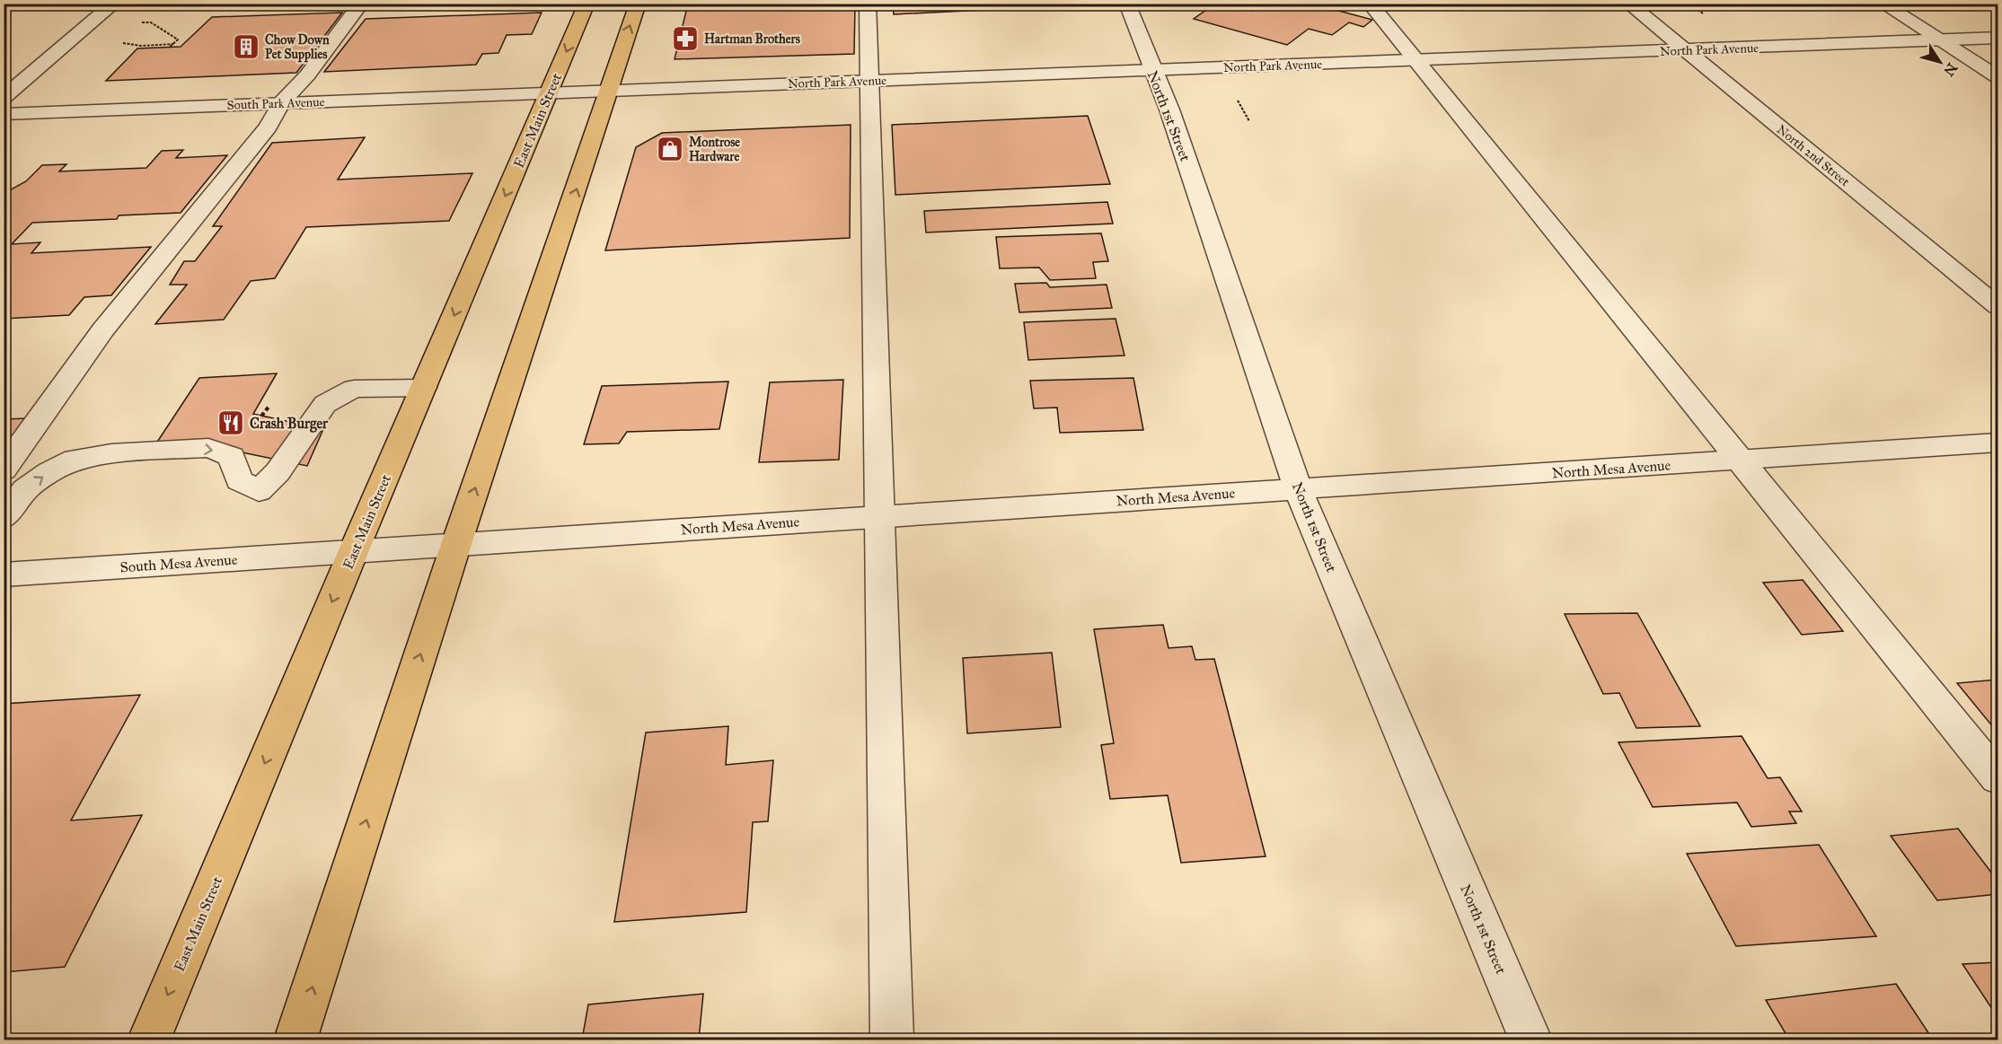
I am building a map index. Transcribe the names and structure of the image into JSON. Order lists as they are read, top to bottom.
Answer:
{
  "streets": {
    "main road": ["East Main Street"],
    "street": [
      "North Park Avenue",
      "South Park Avenue",
      "North 1st Street",
      "North 2nd Street",
      "North Mesa Avenue",
      "South Mesa Avenue"
    ]
  },
  "crossings": [
    ["North Park Avenue", "South Park Avenue"],
    ["North Park Avenue", "North 1st Street"],
    ["North Park Avenue", "East Main Street"],
    ["North Park Avenue", "North 2nd Street"],
    ["South Park Avenue", "East Main Street"],
    ["North 1st Street", "North Mesa Avenue"],
    ["East Main Street", "North Mesa Avenue"],
    ["East Main Street", "South Mesa Avenue"],
    ["North Mesa Avenue", "South Mesa Avenue"]
  ],
  "places": {
    "pharmacy": ["Hartman Brothers"],
    "building": ["Chow Down Pet Supplies"],
    "shop": ["Montrose Hardware"],
    "restaurant": ["Crash Burger"]
  },
  "north": "bottom right"
}
